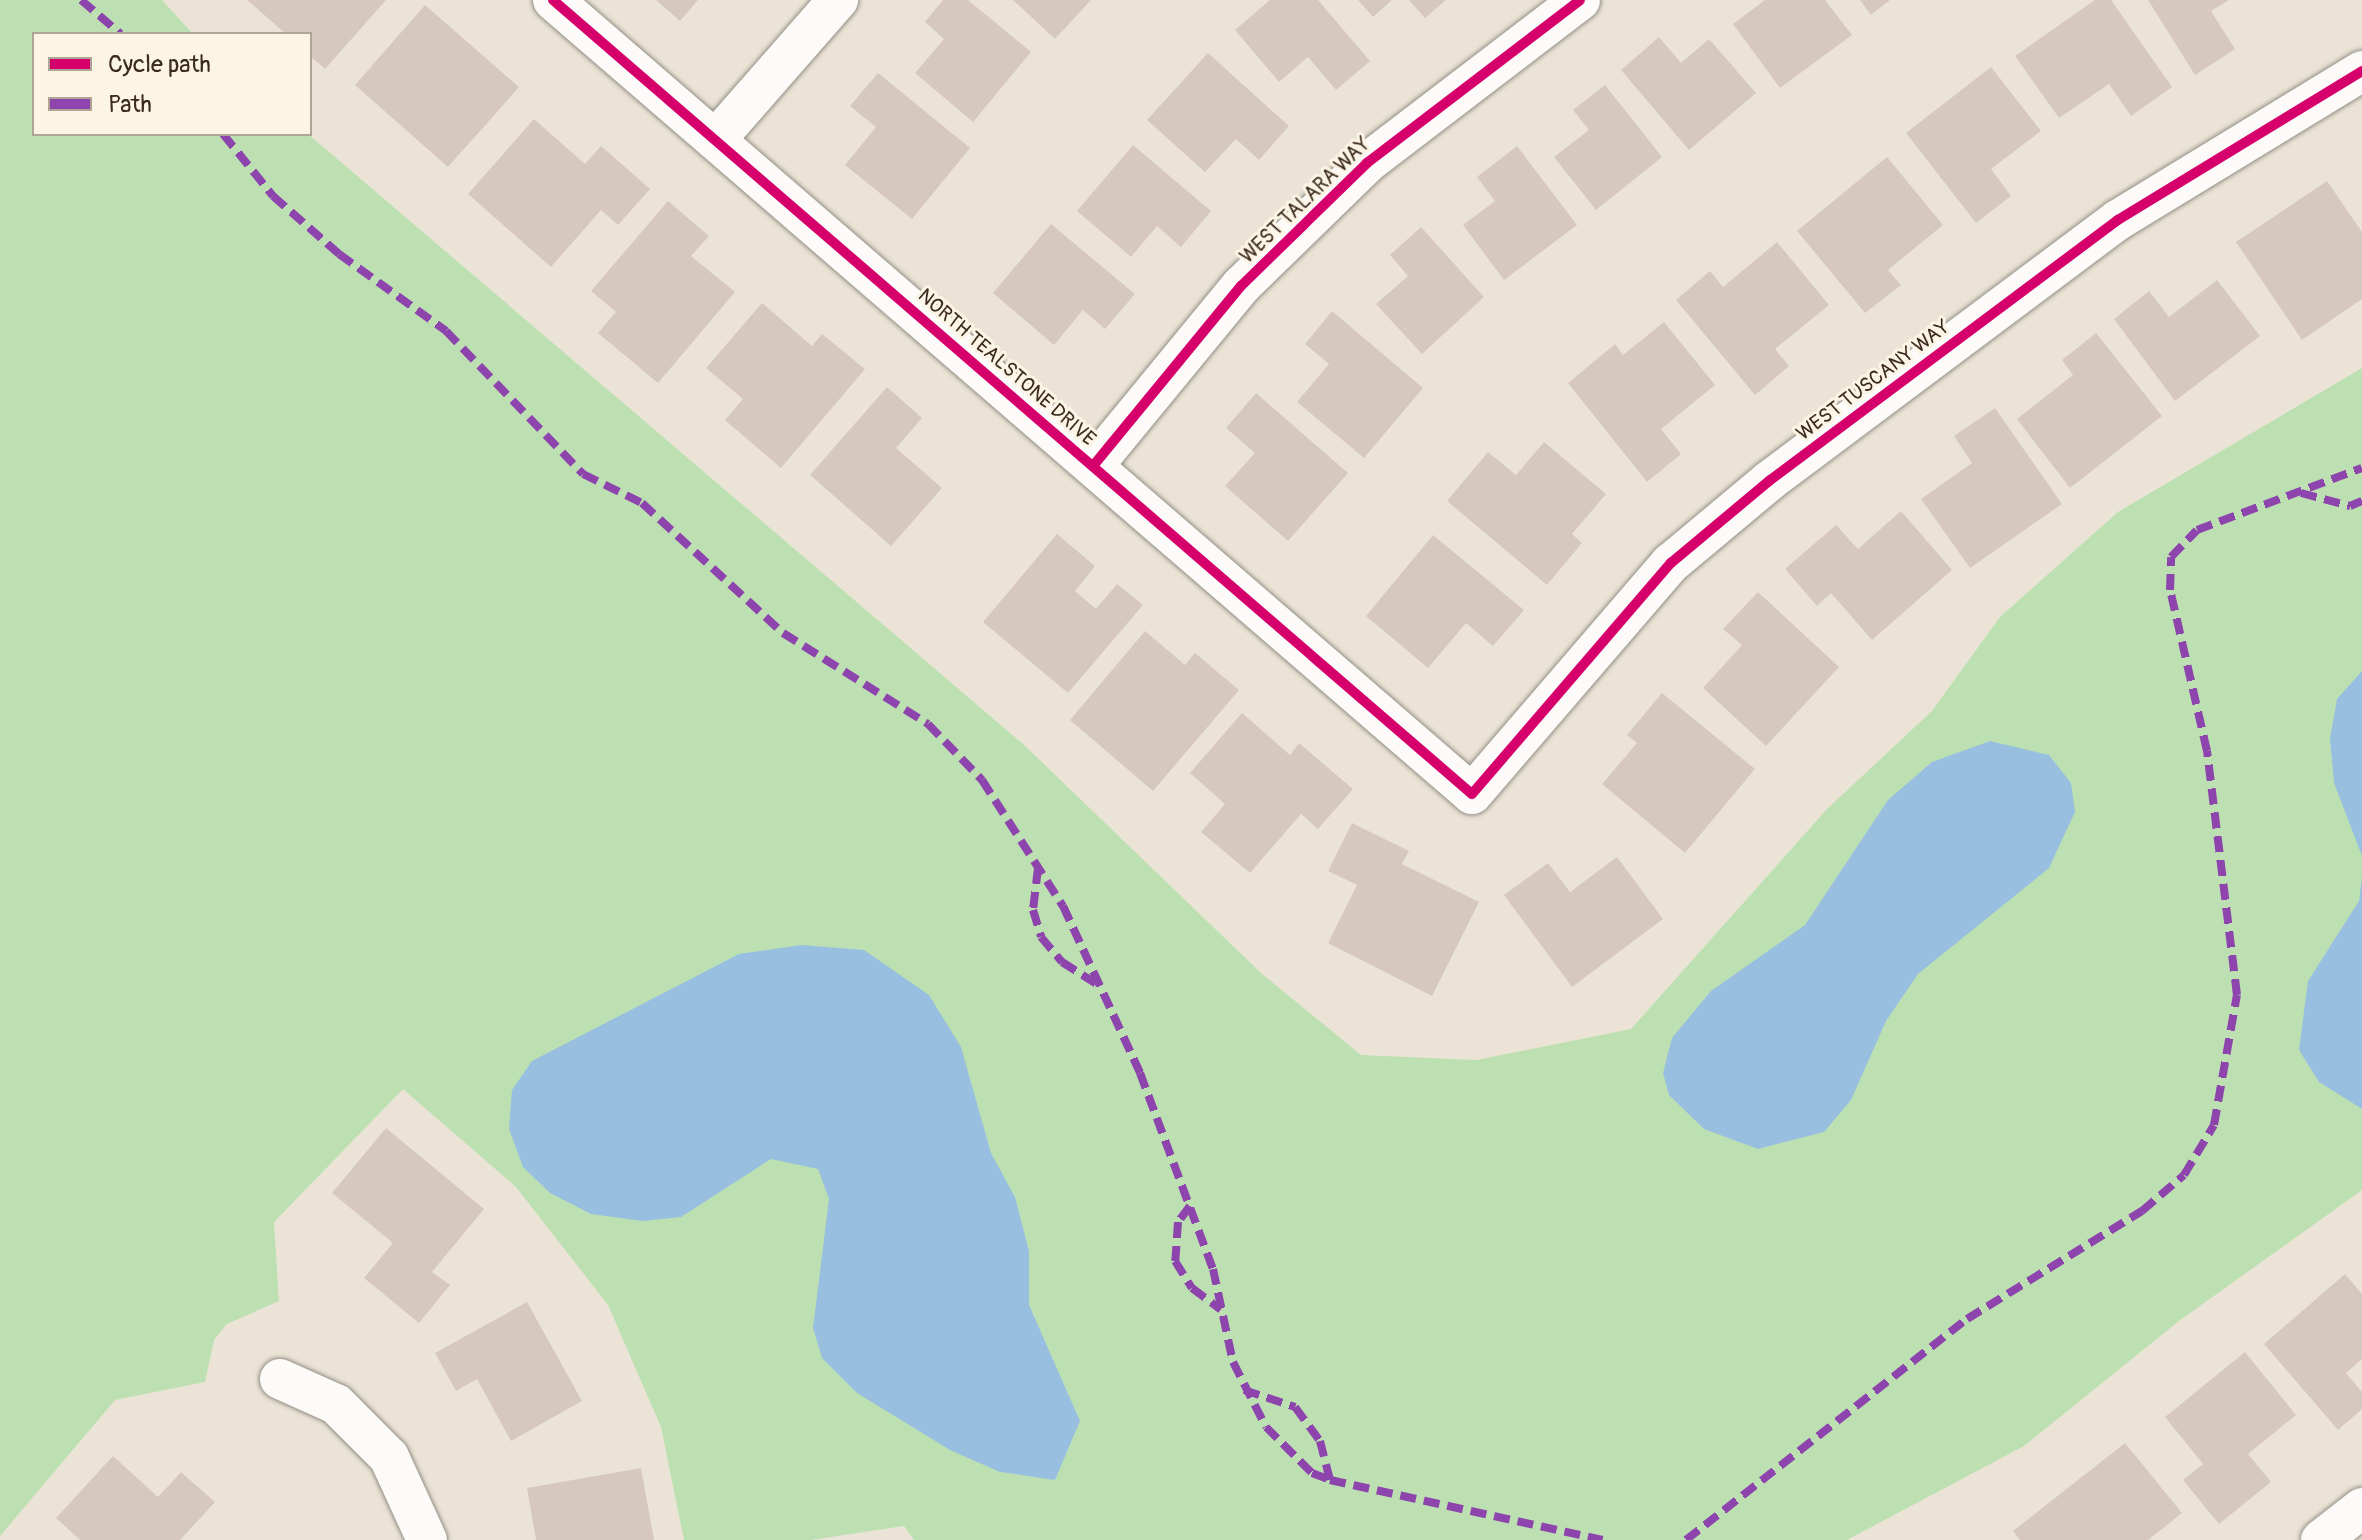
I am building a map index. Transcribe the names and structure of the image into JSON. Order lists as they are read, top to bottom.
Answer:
{
  "streets": {
    "street": ["WEST TALARA WAY", "NORTH TEALSTONE DRIVE", "WEST TUSCANY WAY"]
  },
  "crossings": [
    ["WEST TALARA WAY", "NORTH TEALSTONE DRIVE"],
    ["NORTH TEALSTONE DRIVE", "WEST TUSCANY WAY"]
  ],
  "legend": ["Cycle path", "Path"]
}
